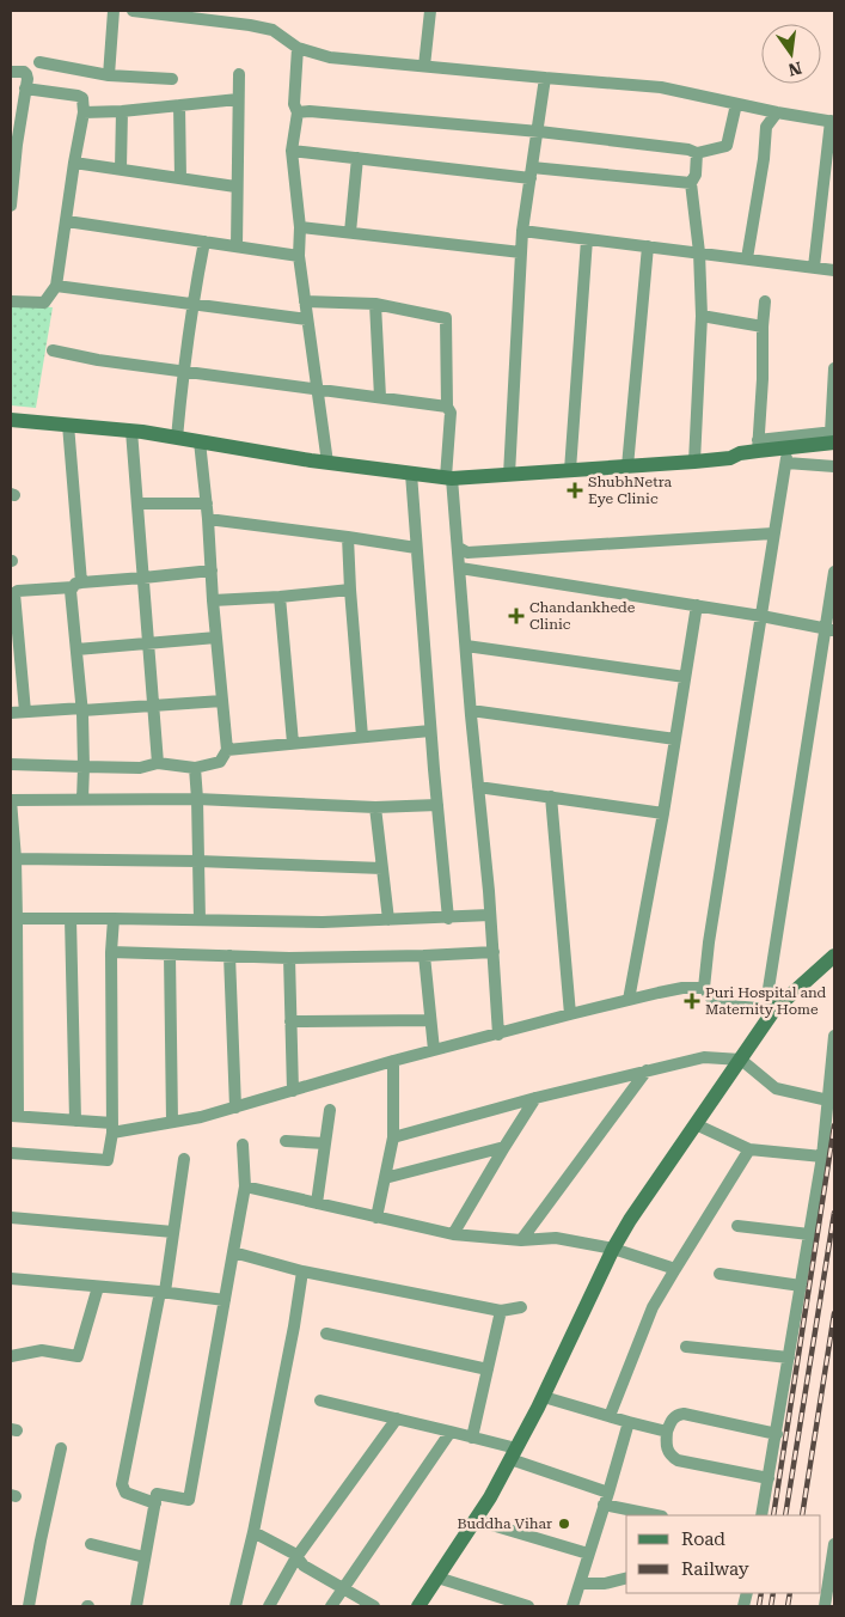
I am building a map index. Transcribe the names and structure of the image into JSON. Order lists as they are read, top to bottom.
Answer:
{
  "places": {
    "health": ["ShubhNetra Eye Clinic", "Chandankhede Clinic", "Puri Hospital and Maternity Home"],
    "other": ["Buddha Vihar"]
  },
  "legend": ["Road", "Railway"],
  "north": "bottom"
}
